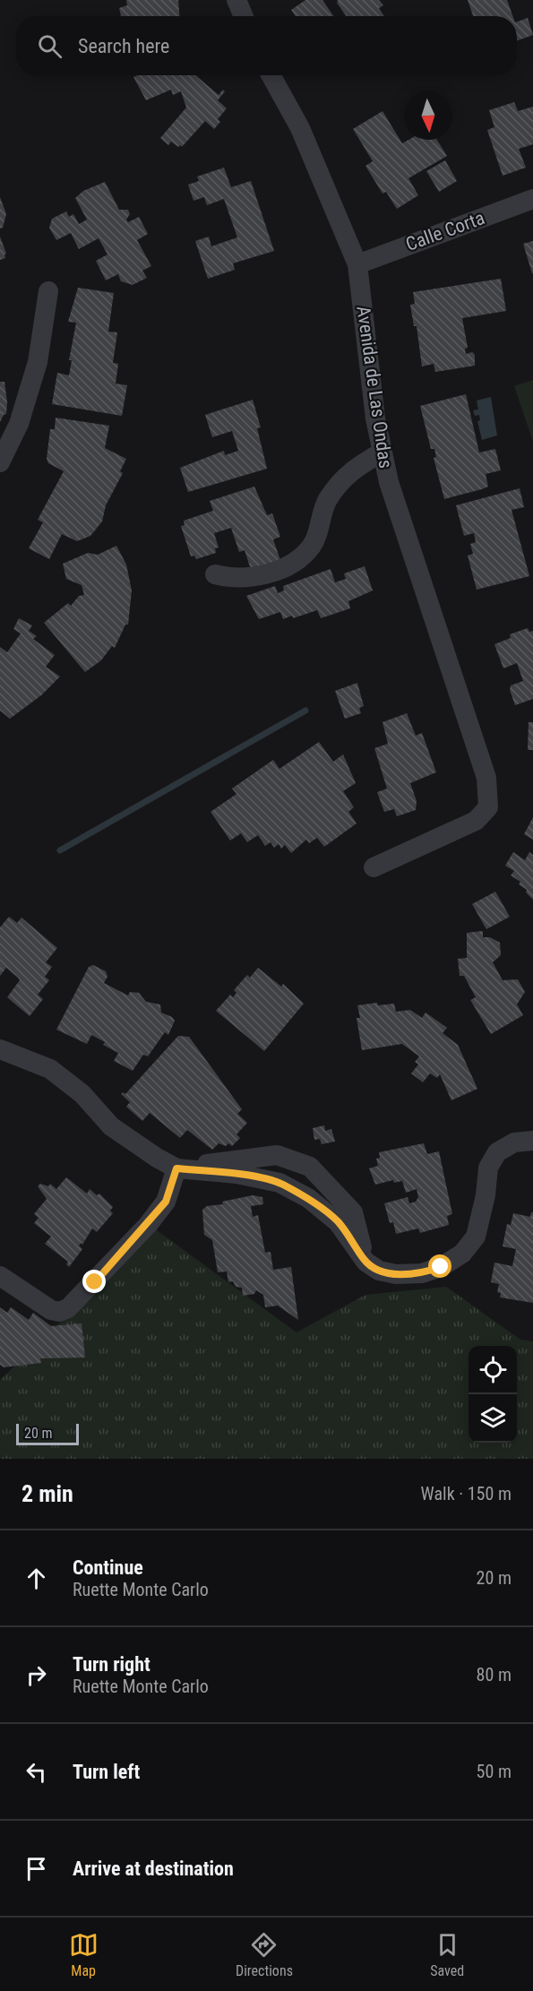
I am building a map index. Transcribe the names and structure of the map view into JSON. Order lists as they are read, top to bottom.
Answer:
{
  "streets": {
    "street": ["Calle Corta", "Avenida de Las Ondas"]
  },
  "crossings": [
    ["Calle Corta", "Avenida de Las Ondas"]
  ],
  "scale_bar": "20 m",
  "north": "bottom",
  "page": {
    "search": "Search here",
    "scale": "20 m",
    "heading": ["2 min", "Walk · 150 m"],
    "list": [
      ["Continue", "Ruette Monte Carlo", "20 m"],
      ["Turn right", "Ruette Monte Carlo", "80 m"],
      ["Turn left", "50 m"],
      "Arrive at destination"
    ],
    "nav": ["Map", "Directions", "Saved"]
  }
}
